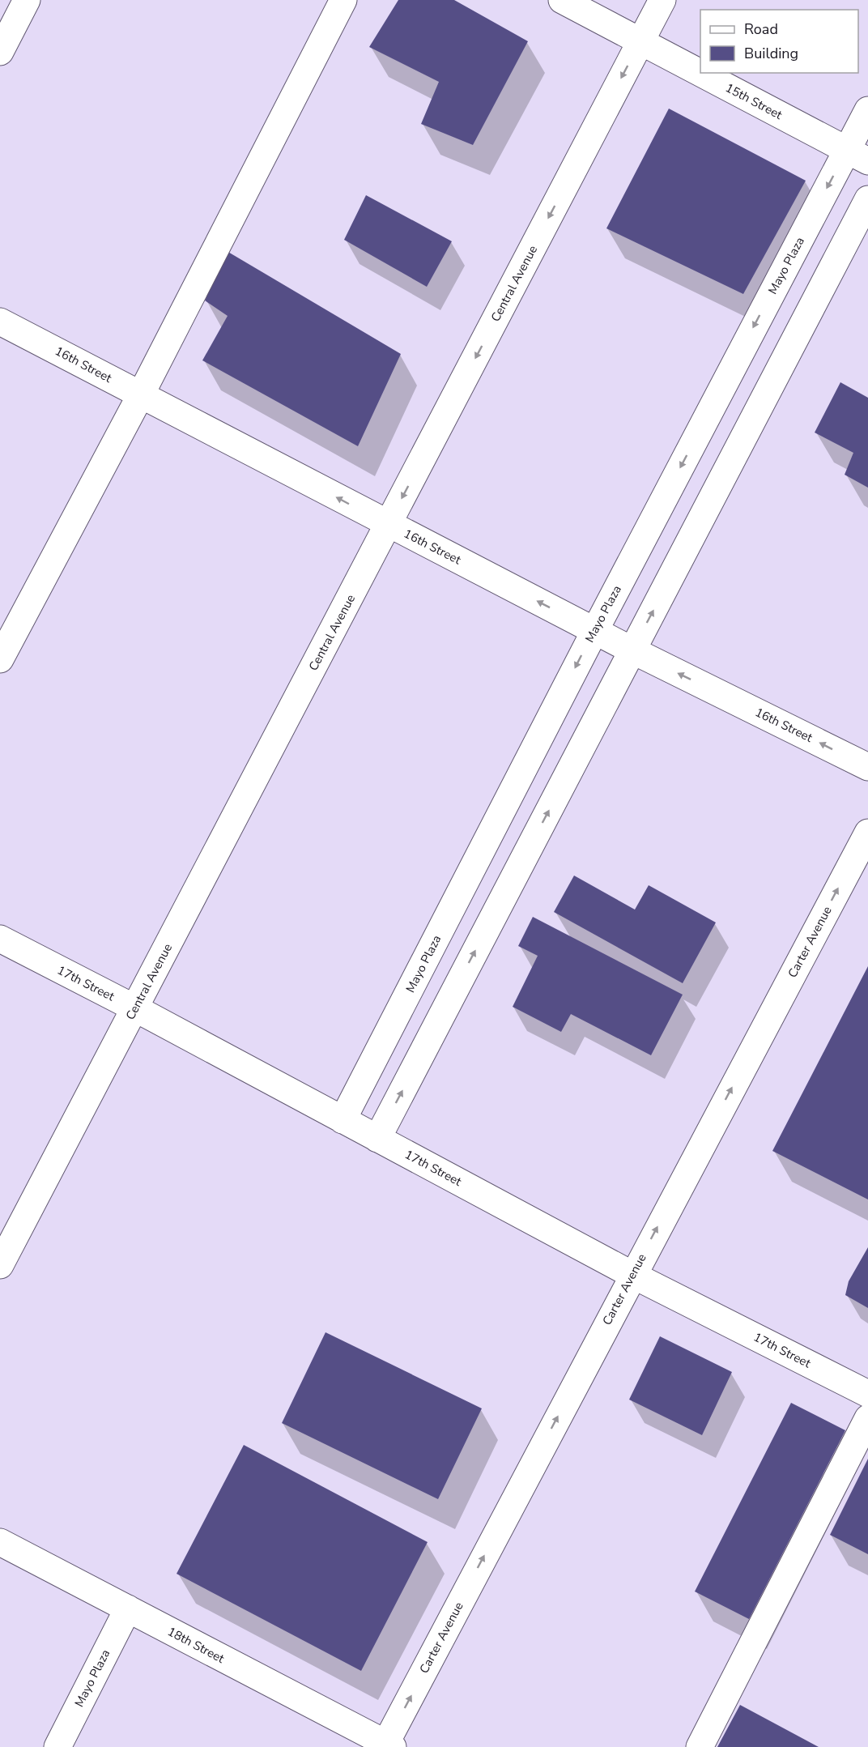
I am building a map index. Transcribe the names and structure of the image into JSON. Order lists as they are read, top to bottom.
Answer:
{
  "streets": {
    "street": [
      "15th Street",
      "Mayo Plaza",
      "Central Avenue",
      "16th Street",
      "Carter Avenue",
      "17th Street",
      "18th Street"
    ]
  },
  "crossings": [
    ["15th Street", "Mayo Plaza"],
    ["15th Street", "Central Avenue"],
    ["Mayo Plaza", "16th Street"],
    ["Mayo Plaza", "17th Street"],
    ["Mayo Plaza", "18th Street"],
    ["Central Avenue", "16th Street"],
    ["Central Avenue", "17th Street"],
    ["Carter Avenue", "17th Street"],
    ["Carter Avenue", "18th Street"]
  ],
  "one_way": ["Central Avenue", "16th Street", "Carter Avenue"],
  "legend": ["Road", "Building"]
}
